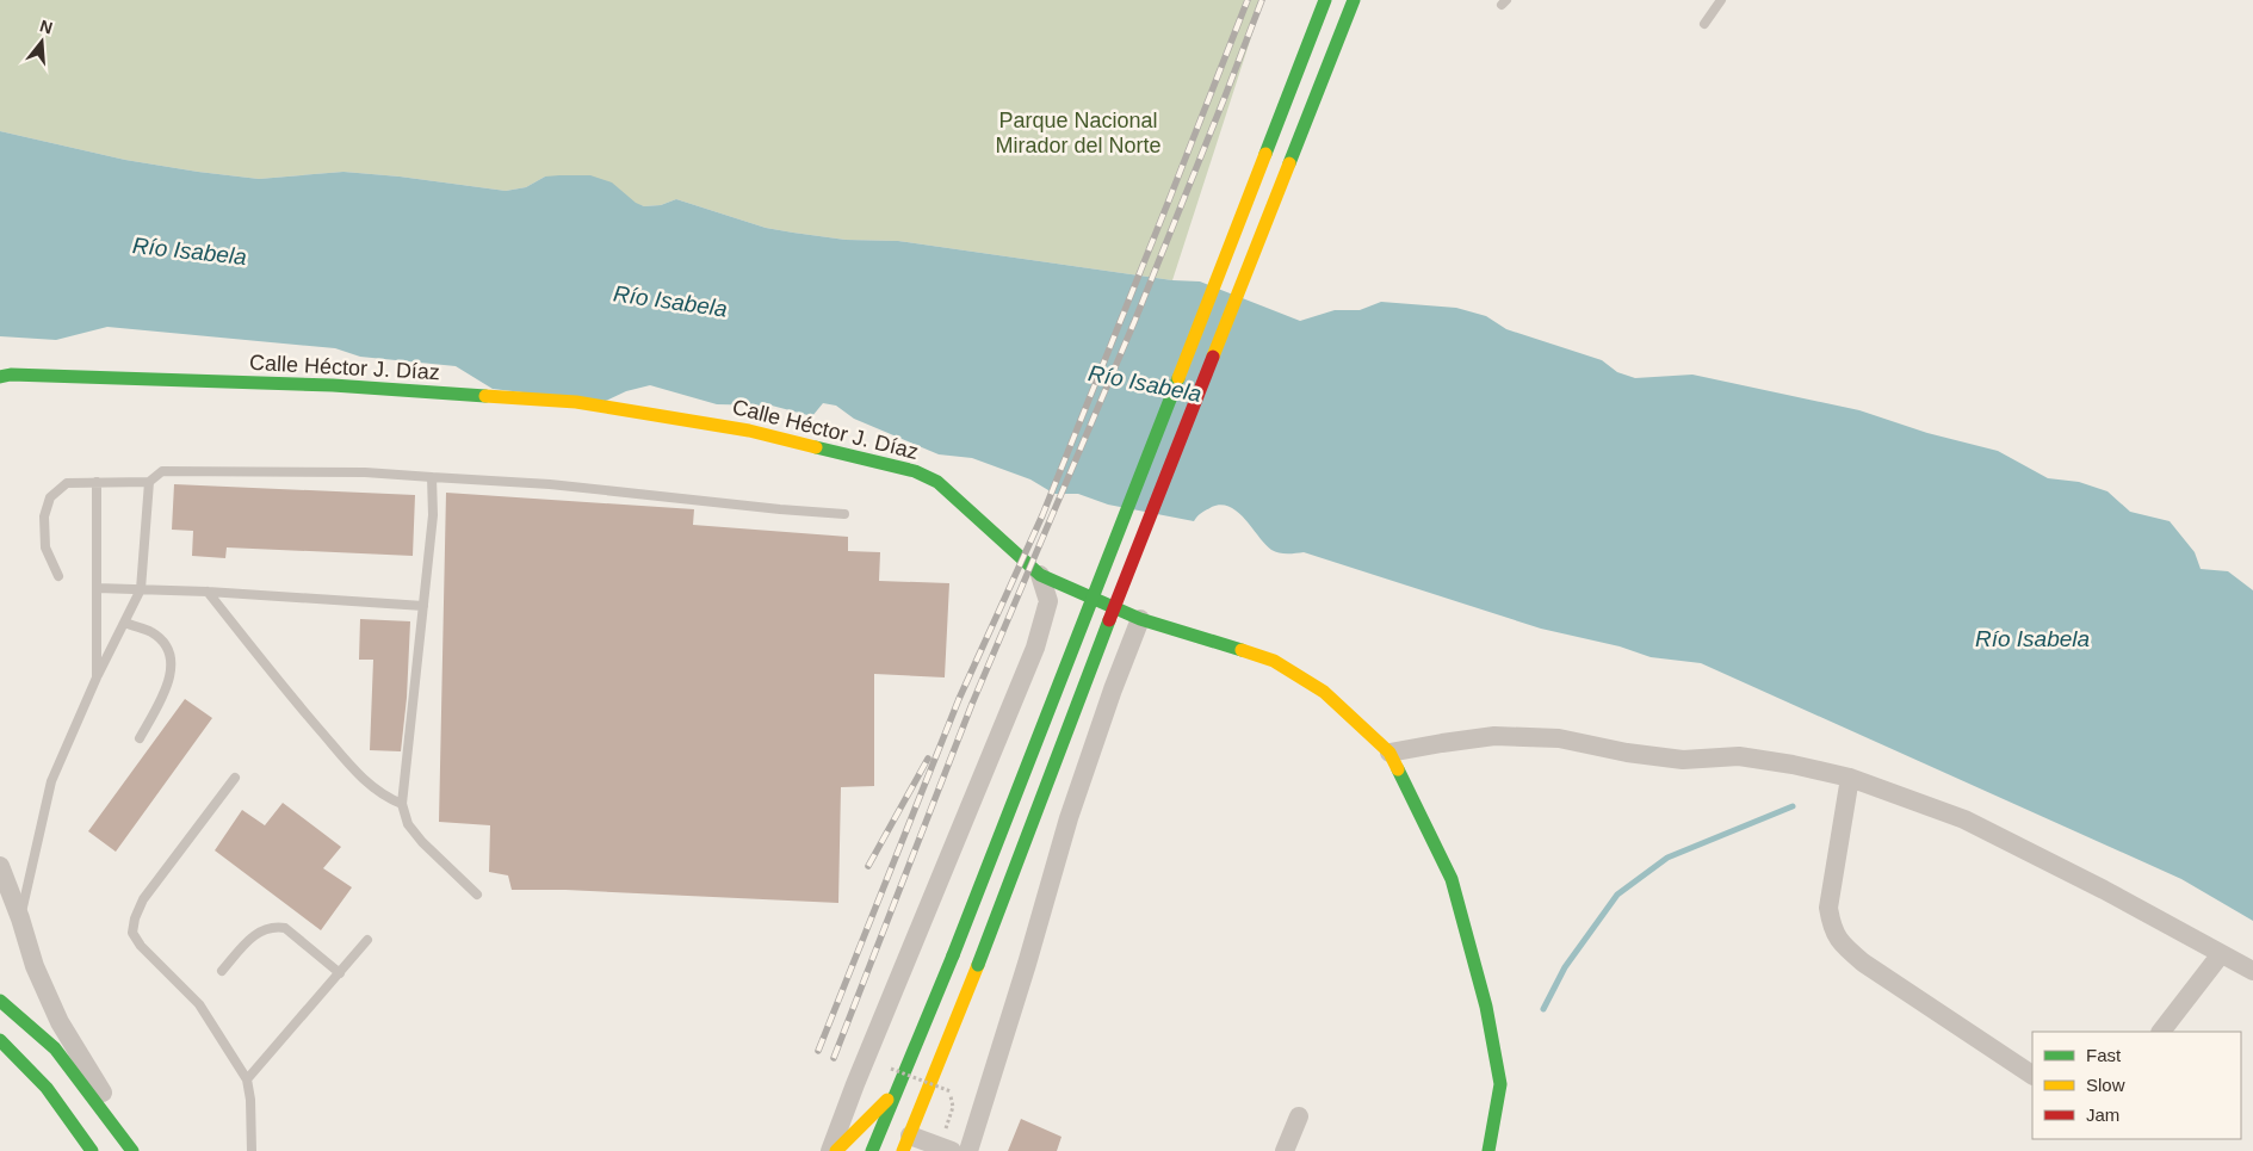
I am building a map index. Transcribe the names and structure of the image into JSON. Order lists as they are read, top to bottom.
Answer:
{
  "streets": {
    "main road": ["Calle Héctor J. Díaz"]
  },
  "water": ["Río Isabela"],
  "parks": ["Parque Nacional Mirador del Norte"],
  "legend": ["Fast", "Slow", "Jam"],
  "north": "top"
}
